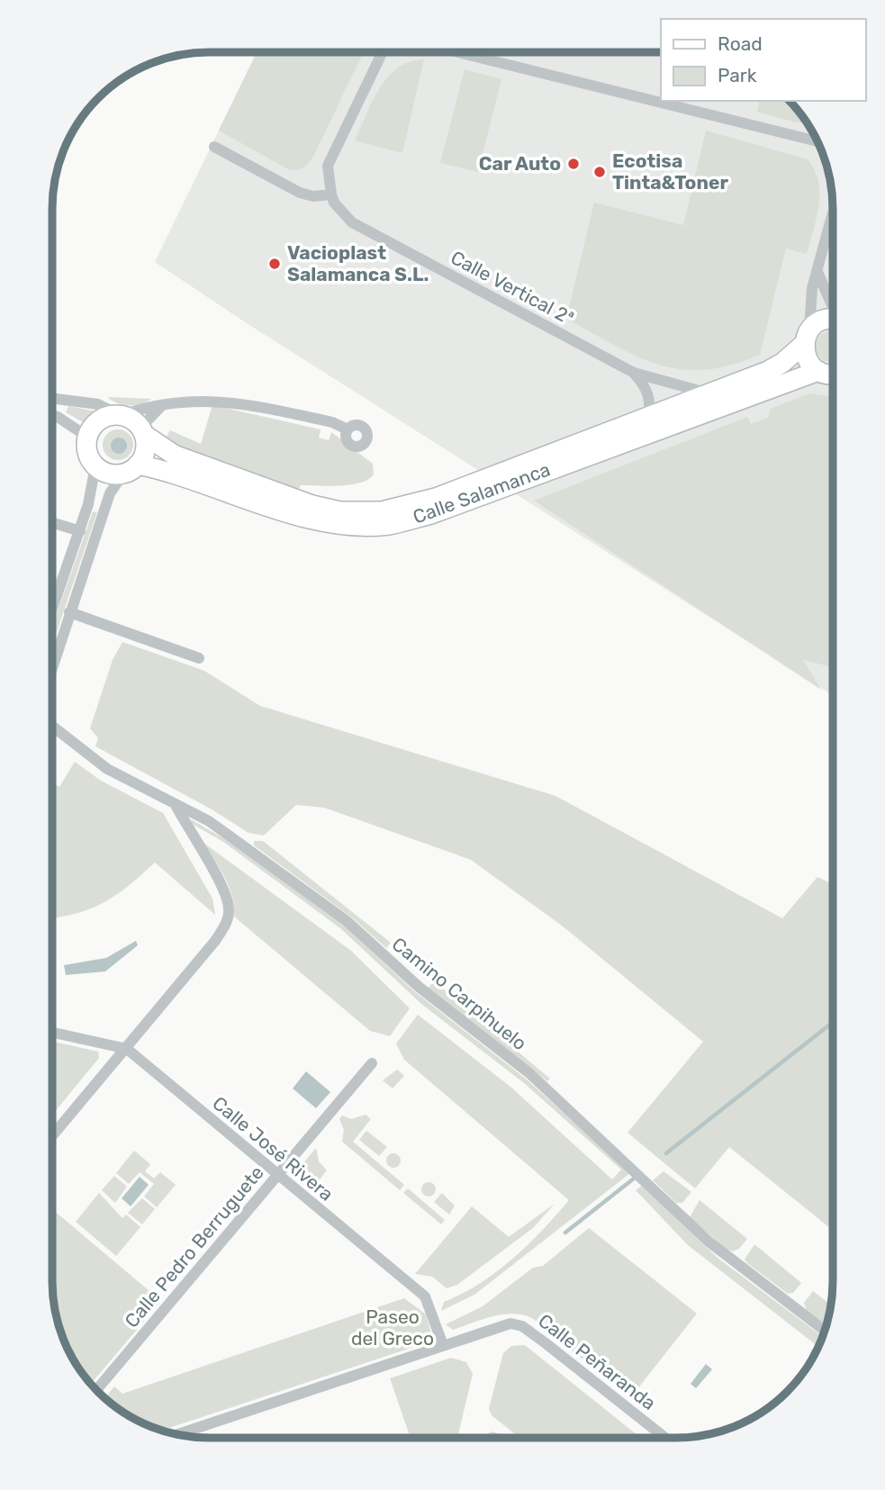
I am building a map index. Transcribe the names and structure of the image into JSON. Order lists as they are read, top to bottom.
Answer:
{
  "streets": {
    "main road": ["Calle Salamanca"],
    "street": [
      "Calle Vertical 2ª",
      "Camino Carpihuelo",
      "Calle José Rivera",
      "Calle Pedro Berruguete",
      "Calle Peñaranda"
    ]
  },
  "crossings": [
    ["Calle Vertical 2ª", "Calle Salamanca"],
    ["Calle José Rivera", "Calle Pedro Berruguete"],
    ["Calle José Rivera", "Calle Peñaranda"]
  ],
  "parks": ["Paseo del Greco"],
  "places": ["Car Auto", "Ecotisa Tinta&Toner", "Vacioplast Salamanca S.L."],
  "legend": ["Road", "Park"]
}
